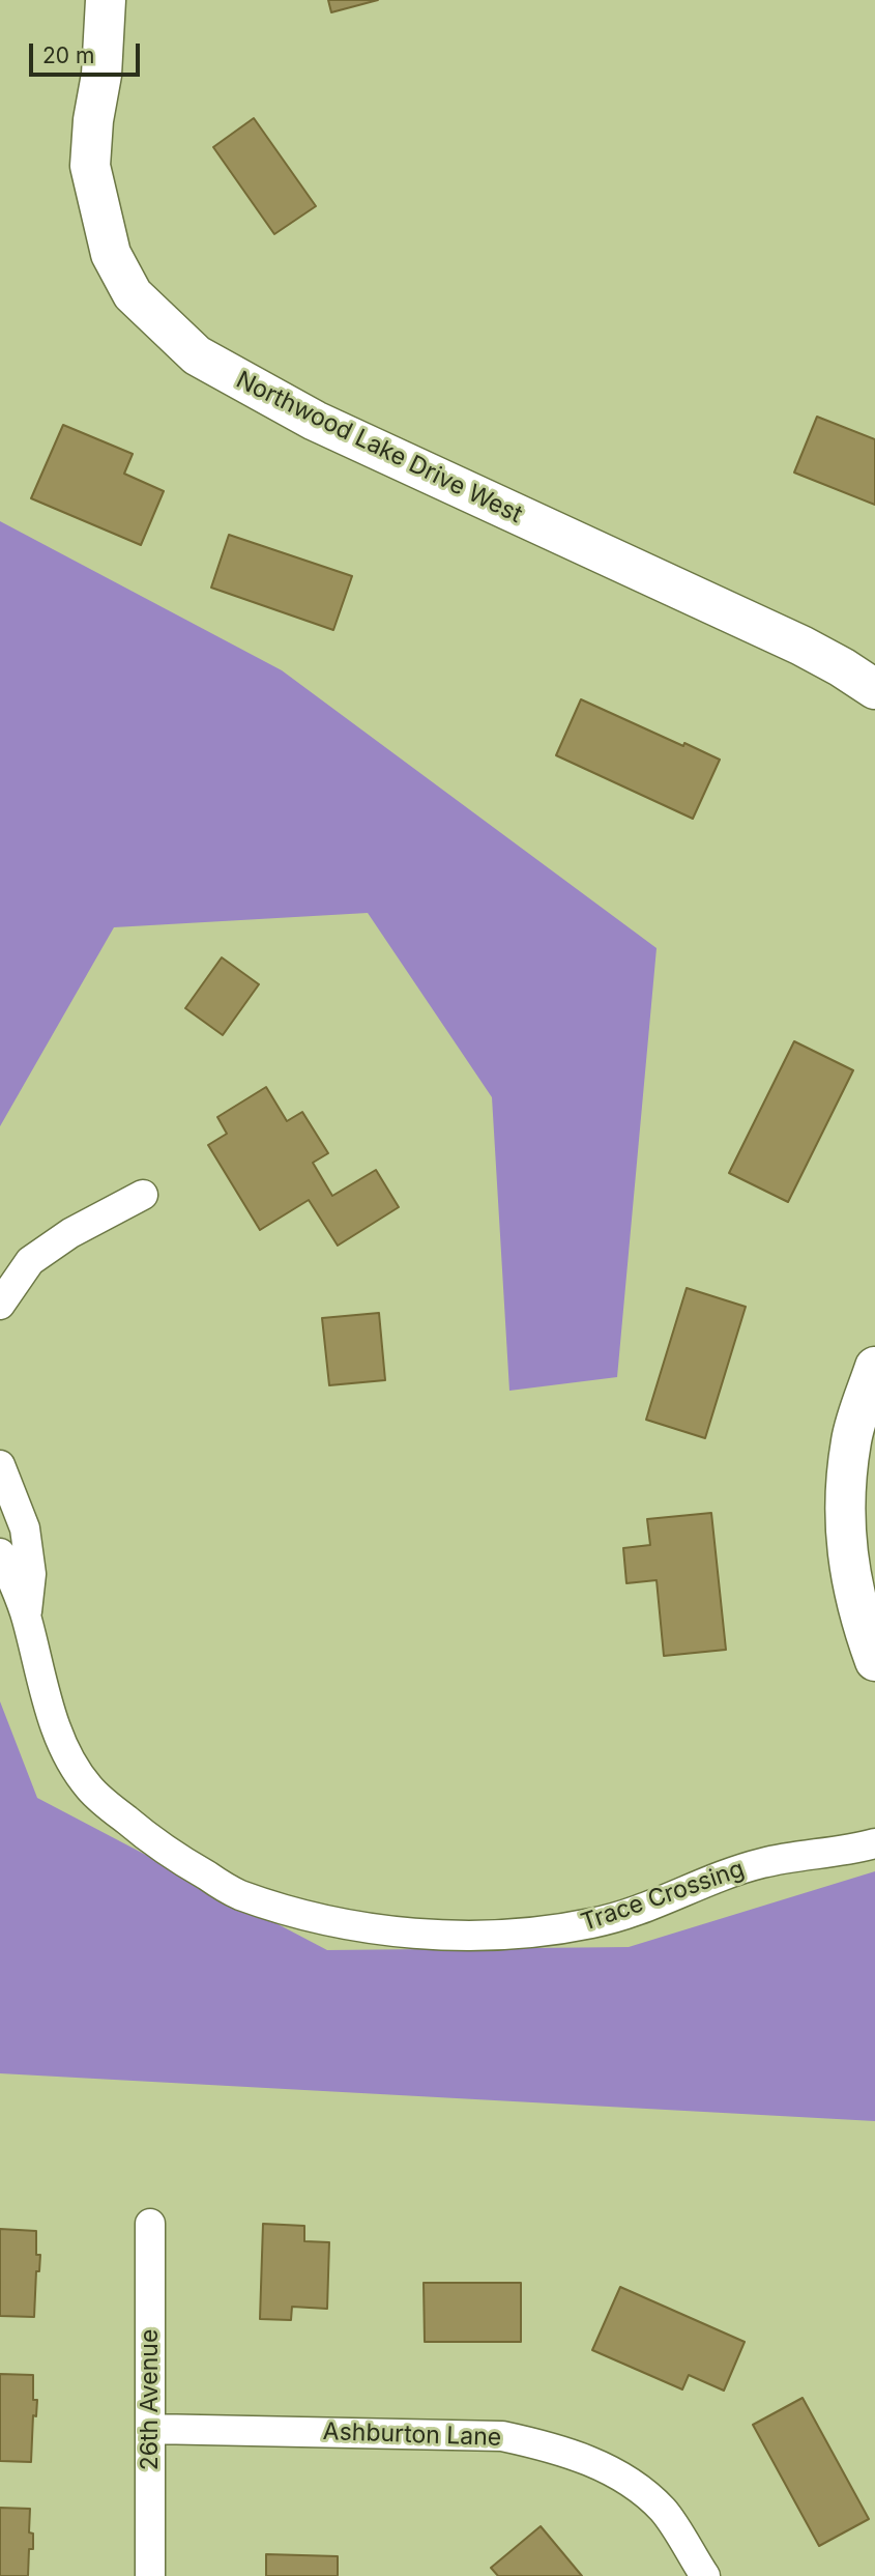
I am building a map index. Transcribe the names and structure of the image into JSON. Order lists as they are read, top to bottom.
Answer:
{
  "streets": {
    "street": [
      "Northwood Lake Drive West",
      "Trace Crossing",
      "26th Avenue",
      "Ashburton Lane"
    ]
  },
  "crossings": [
    ["26th Avenue", "Ashburton Lane"]
  ],
  "scale_bar": "20 m"
}
